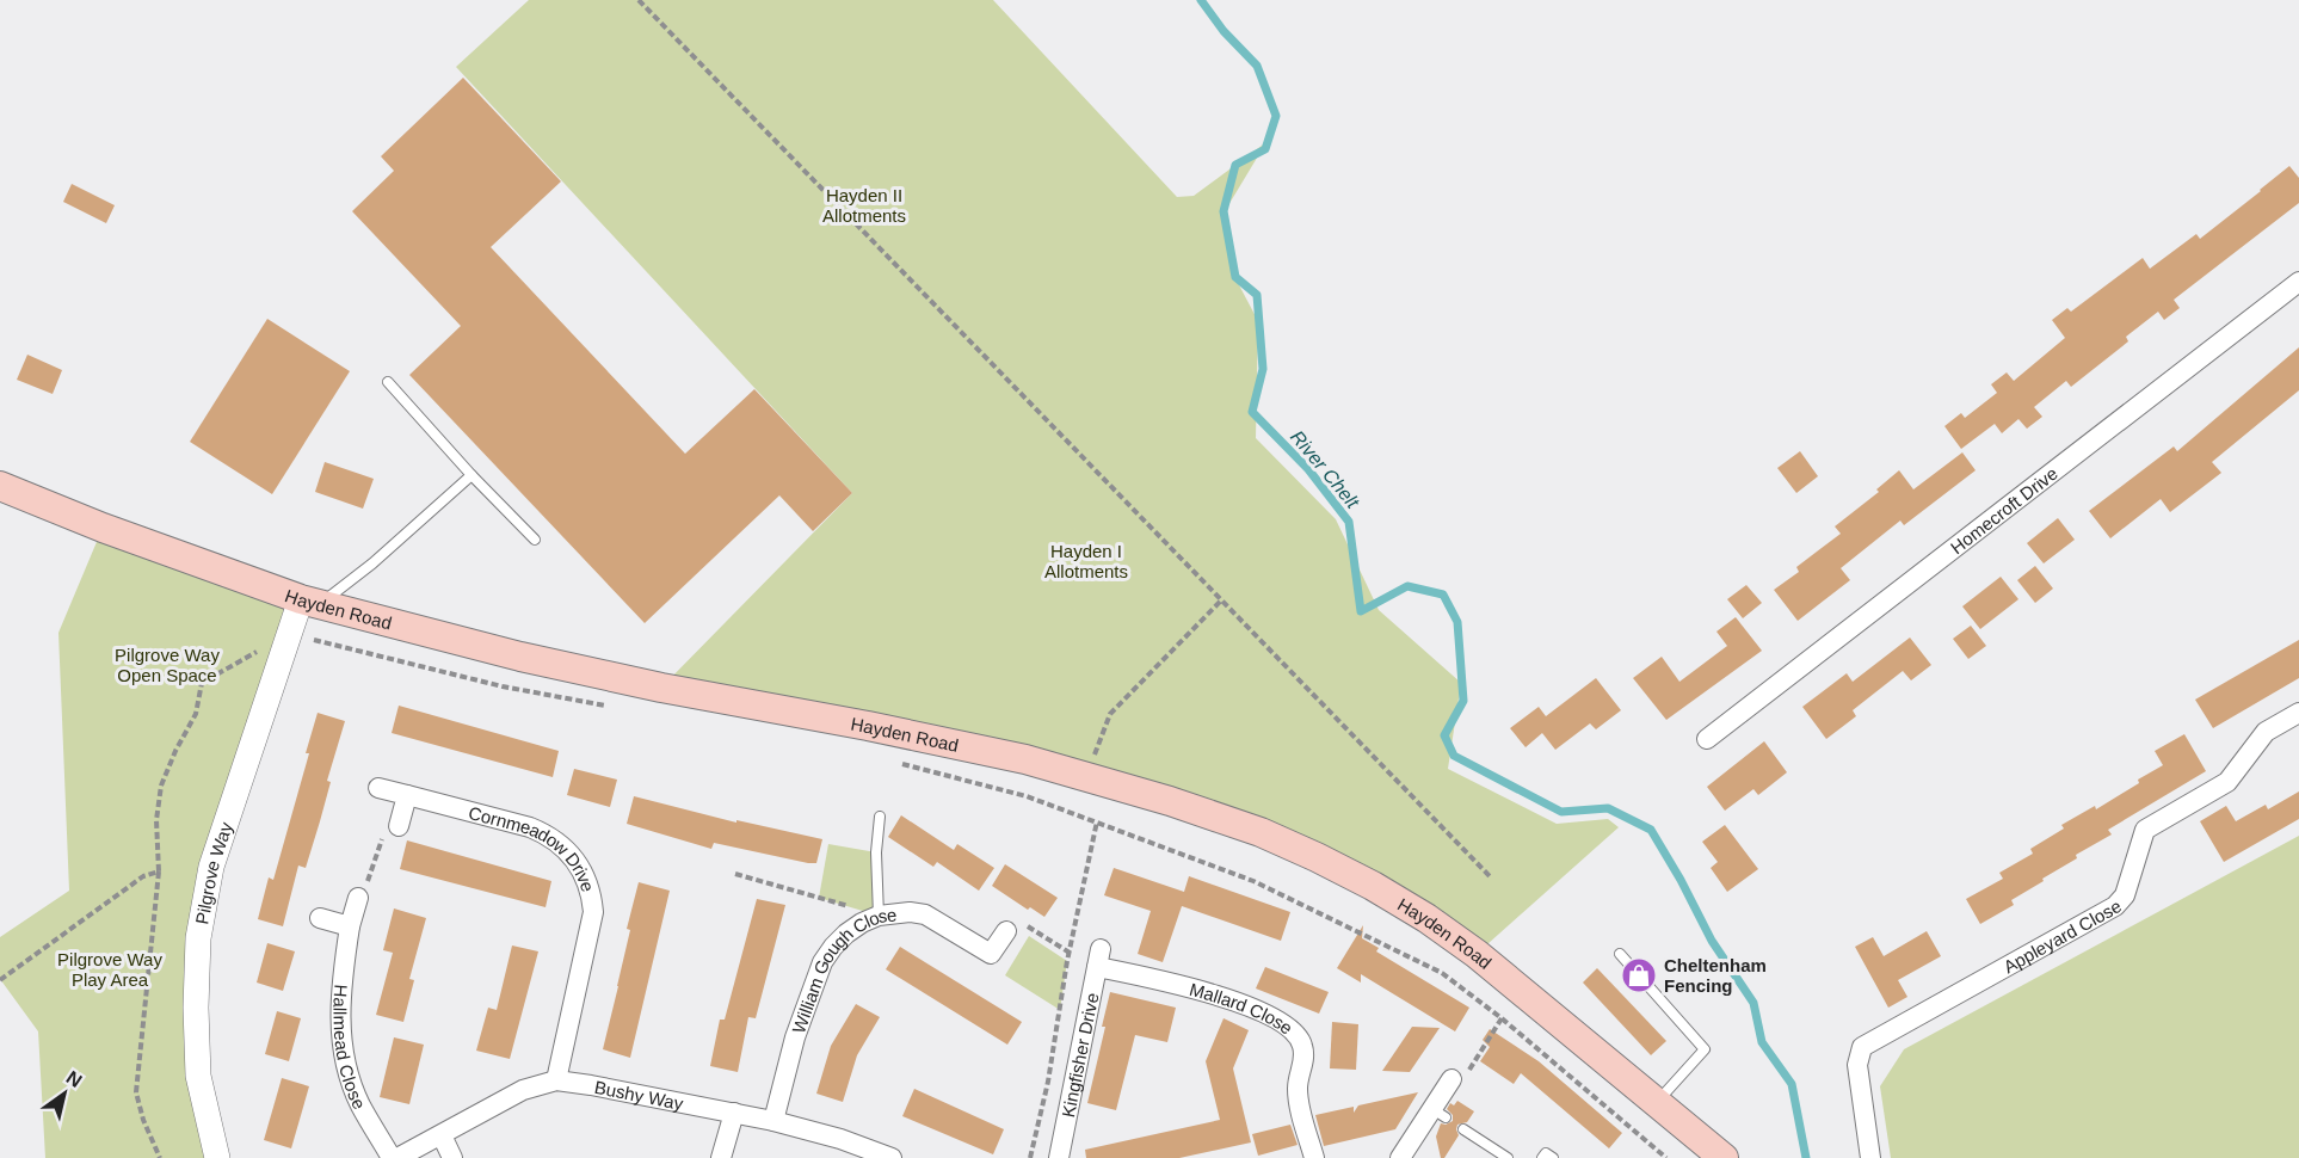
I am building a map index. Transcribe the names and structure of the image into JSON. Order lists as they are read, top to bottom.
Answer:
{
  "streets": {
    "main road": ["Hayden Road"],
    "street": [
      "Homecroft Drive",
      "Cornmeadow Drive",
      "Pilgrove Way",
      "Appleyard Close",
      "William Gough Close",
      "Mallard Close",
      "Hallmead Close",
      "Kingfisher Drive",
      "Bushy Way"
    ]
  },
  "crossings": [
    ["Hayden Road", "Pilgrove Way"],
    ["Cornmeadow Drive", "Bushy Way"],
    ["William Gough Close", "Bushy Way"],
    ["Mallard Close", "Kingfisher Drive"]
  ],
  "water": ["River Chelt"],
  "parks": [
    "Hayden II Allotments",
    "Hayden I Allotments",
    "Pilgrove Way Open Space",
    "Pilgrove Way Play Area"
  ],
  "places": {
    "shop": ["Cheltenham Fencing"]
  },
  "north": "top right"
}
